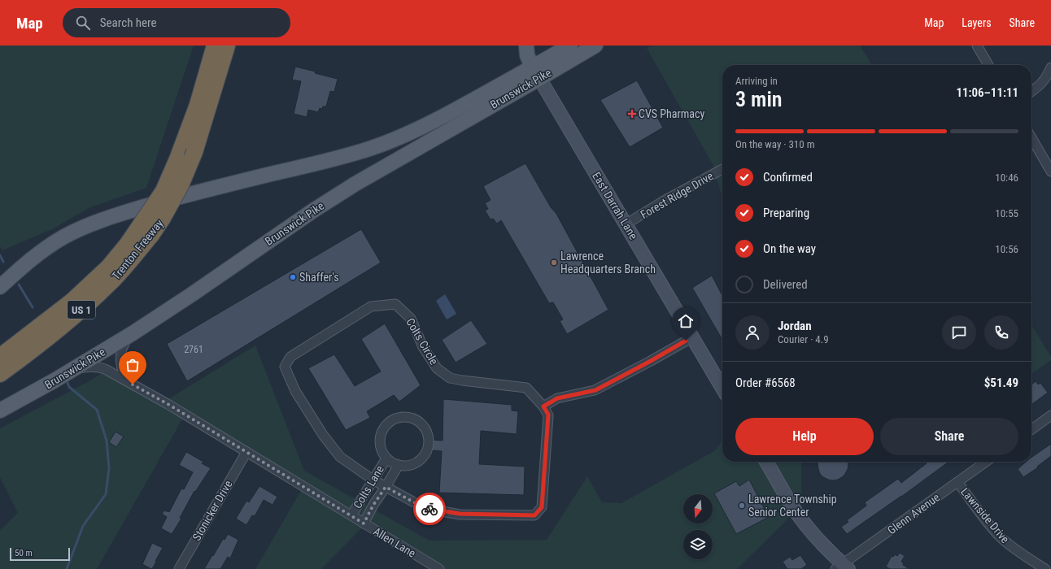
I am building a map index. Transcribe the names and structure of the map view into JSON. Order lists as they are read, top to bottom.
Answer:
{
  "streets": {
    "highway": ["Trenton Freeway", "US 1"],
    "main road": ["Brunswick Pike"],
    "street": [
      "Forest Ridge Drive",
      "East Darrah Lane",
      "Colts Circle",
      "Colts Lane",
      "Stonicker Drive",
      "Glenn Avenue",
      "Lawnside Drive",
      "Allen Lane"
    ]
  },
  "crossings": [
    ["Brunswick Pike", "East Darrah Lane"],
    ["Brunswick Pike", "Allen Lane"],
    ["Forest Ridge Drive", "East Darrah Lane"],
    ["Colts Circle", "Colts Lane"],
    ["Colts Lane", "Allen Lane"],
    ["Stonicker Drive", "Allen Lane"],
    ["Glenn Avenue", "Lawnside Drive"]
  ],
  "places": {
    "health": ["CVS Pharmacy"],
    "other": ["Lawrence Headquarters Branch", "Shaffer's", "Lawrence Township Senior Center"]
  },
  "house_numbers": ["2761"],
  "scale_bar": "50 m",
  "north": "bottom",
  "page": {
    "header": "Map",
    "search": "Search here",
    "nav": ["Map", "Layers", "Share"],
    "heading": ["3 min", "Arriving in", "11:06–11:11"],
    "panel": [
      "Jordan",
      "Courier · 4.9",
      "Order #6568",
      "$51.49"
    ],
    "bar": "On the way · 310 m",
    "list": [
      ["Confirmed", "10:46"],
      ["Preparing", "10:55"],
      ["On the way", "10:56"],
      "Delivered"
    ],
    "buttons": ["Help", "Share"],
    "scale": "50 m"
  }
}
